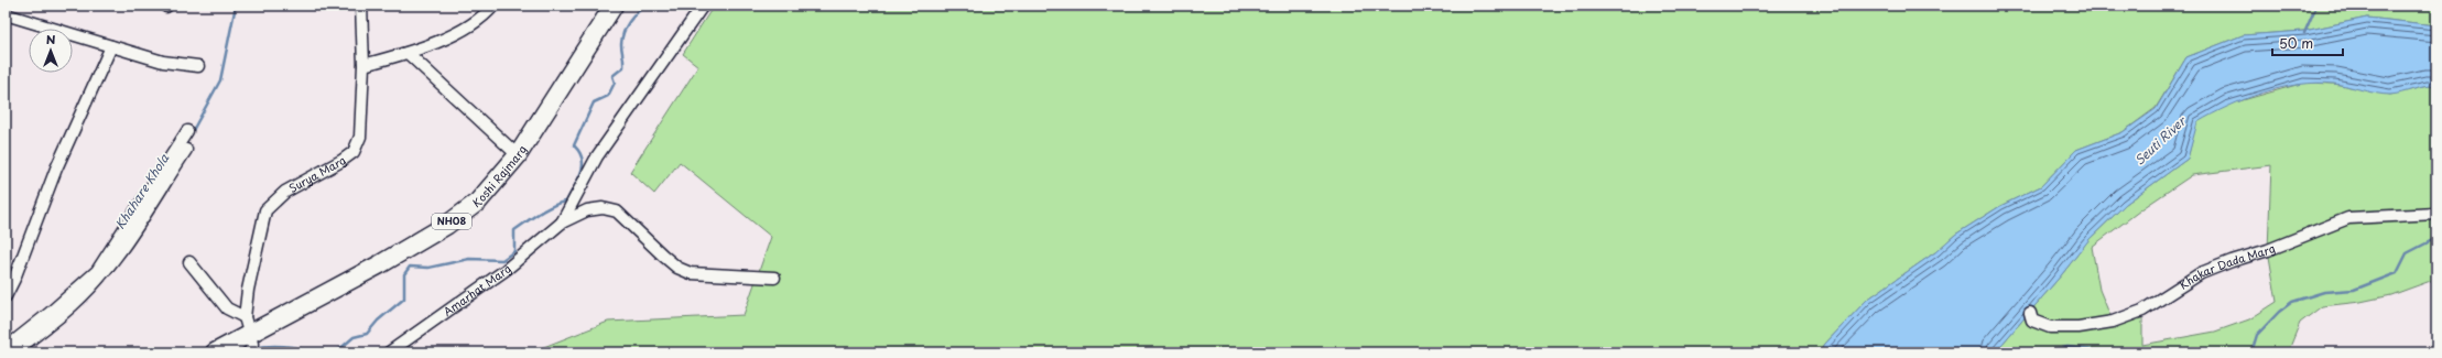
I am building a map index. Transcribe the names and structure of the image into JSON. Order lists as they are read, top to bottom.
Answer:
{
  "streets": {
    "main road": ["Koshi Rajmarg", "NH08"],
    "street": ["Surya Marg", "Khakar Dada Marg", "Amarhat Marg"]
  },
  "crossings": [
    ["Surya Marg", "Koshi Rajmarg"]
  ],
  "water": ["Seuti River", "Khahare Khola"],
  "scale_bar": "50 m",
  "north": "top"
}
